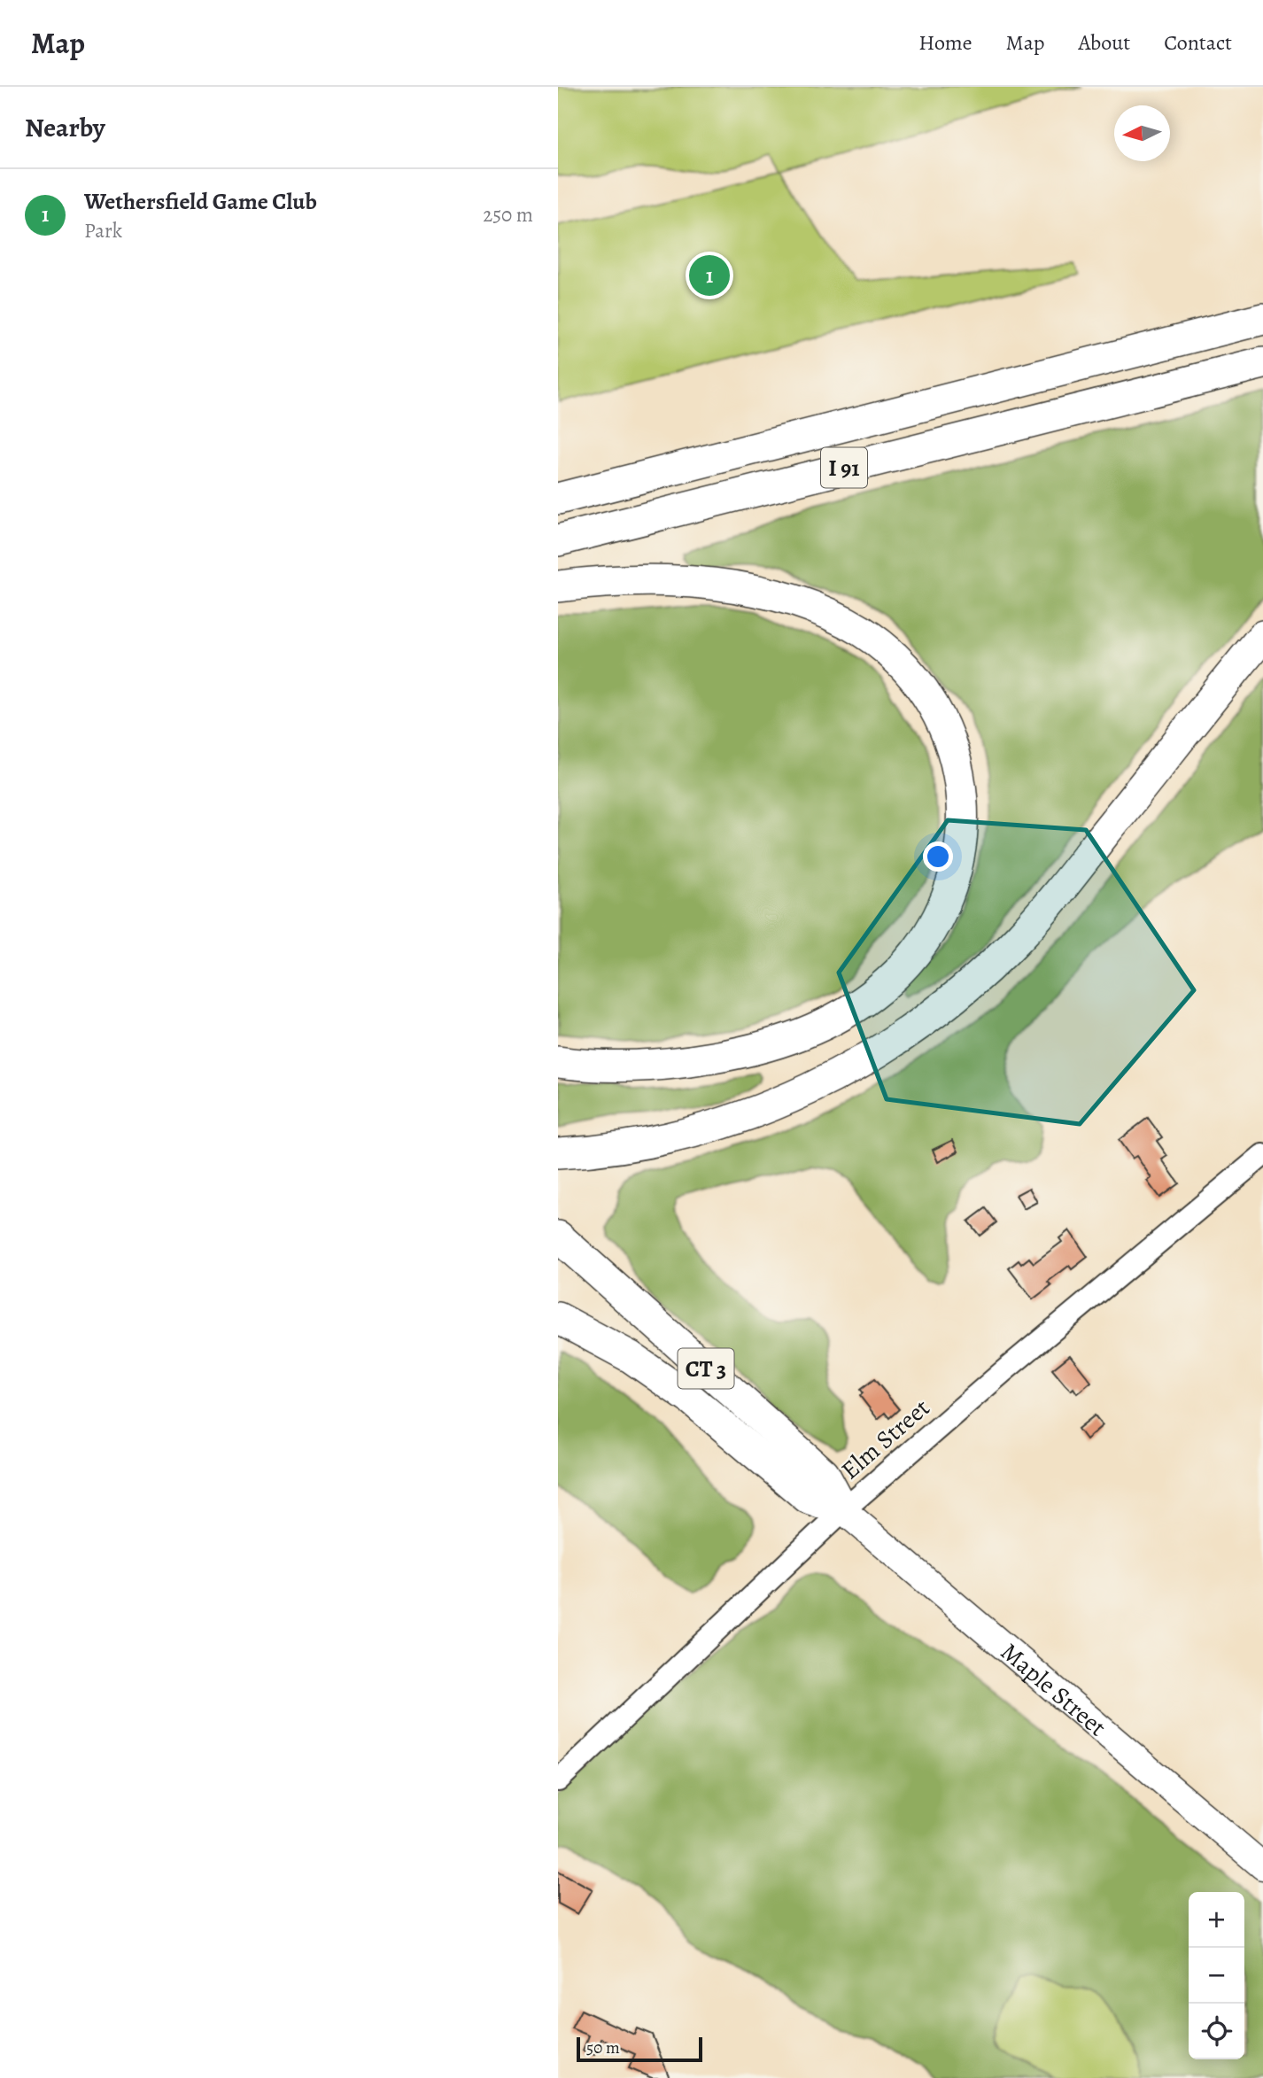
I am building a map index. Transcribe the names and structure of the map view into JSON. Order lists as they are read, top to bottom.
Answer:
{
  "streets": {
    "highway": ["I 91", "CT 3"],
    "main road": ["Maple Street"],
    "street": ["Elm Street"]
  },
  "crossings": [
    ["CT 3", "Elm Street"],
    ["CT 3", "Maple Street"],
    ["Elm Street", "Maple Street"]
  ],
  "scale_bar": "50 m",
  "north": "left",
  "page": {
    "header": "Map",
    "nav": [
      "Home",
      "Map",
      "About",
      "Contact"
    ],
    "heading": "Nearby",
    "list": [
      {
        "mark": "1",
        "name": "Wethersfield Game Club",
        "note": "Park",
        "value": "250 m"
      }
    ],
    "pins": "1",
    "map_buttons": ["+", "−"],
    "scale": "50 m"
  }
}
